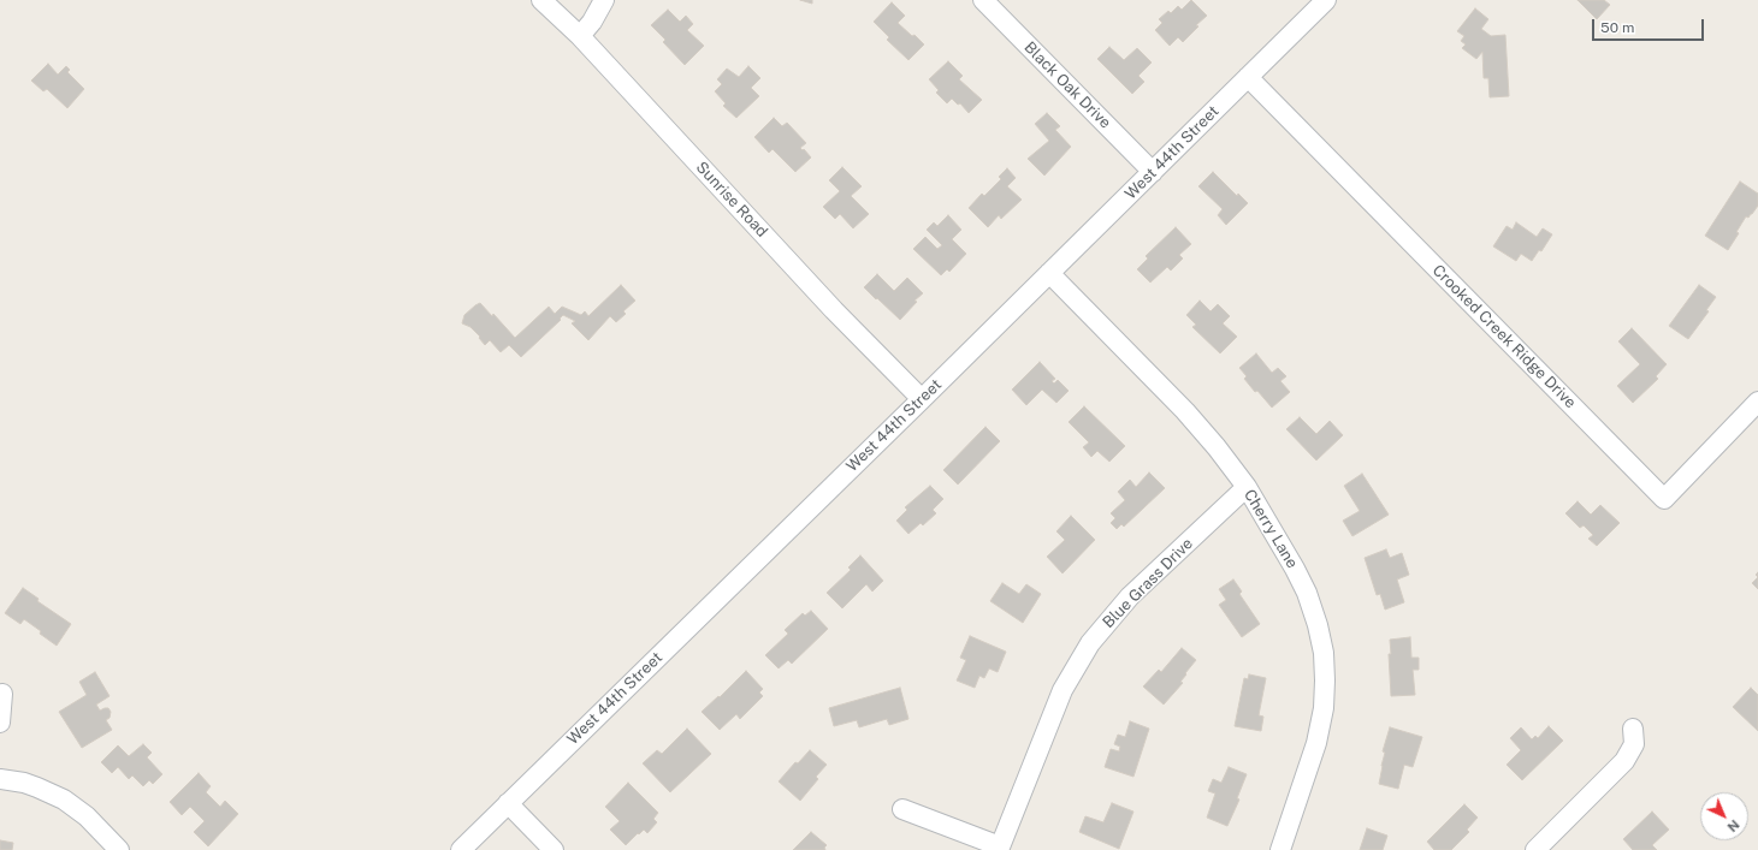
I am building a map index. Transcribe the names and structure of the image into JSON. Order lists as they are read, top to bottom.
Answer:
{
  "streets": {
    "street": [
      "Black Oak Drive",
      "West 44th Street",
      "Sunrise Road",
      "Crooked Creek Ridge Drive",
      "Cherry Lane",
      "Blue Grass Drive"
    ]
  },
  "crossings": [
    ["Black Oak Drive", "West 44th Street"],
    ["West 44th Street", "Sunrise Road"],
    ["West 44th Street", "Crooked Creek Ridge Drive"],
    ["West 44th Street", "Cherry Lane"],
    ["Cherry Lane", "Blue Grass Drive"]
  ],
  "scale_bar": "50 m",
  "north": "bottom right"
}
